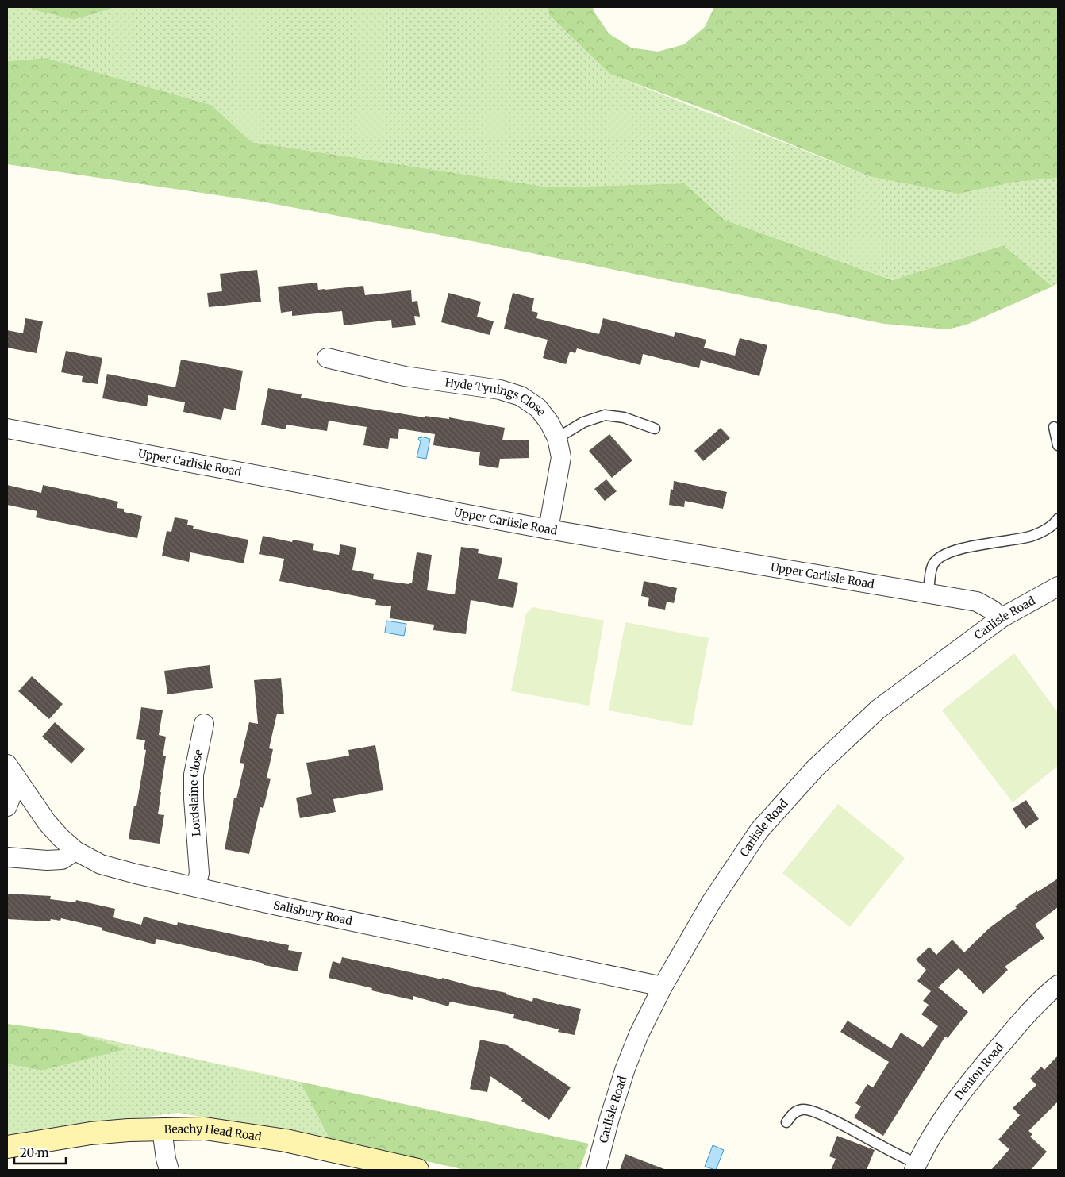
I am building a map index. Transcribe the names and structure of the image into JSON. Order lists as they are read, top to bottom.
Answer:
{
  "streets": {
    "street": [
      "Hyde Tynings Close",
      "Upper Carlisle Road",
      "Carlisle Road",
      "Lordslaine Close",
      "Salisbury Road",
      "Denton Road",
      "Beachy Head Road"
    ]
  },
  "crossings": [
    ["Hyde Tynings Close", "Upper Carlisle Road"],
    ["Upper Carlisle Road", "Carlisle Road"],
    ["Carlisle Road", "Salisbury Road"],
    ["Lordslaine Close", "Salisbury Road"]
  ],
  "scale_bar": "20 m"
}
